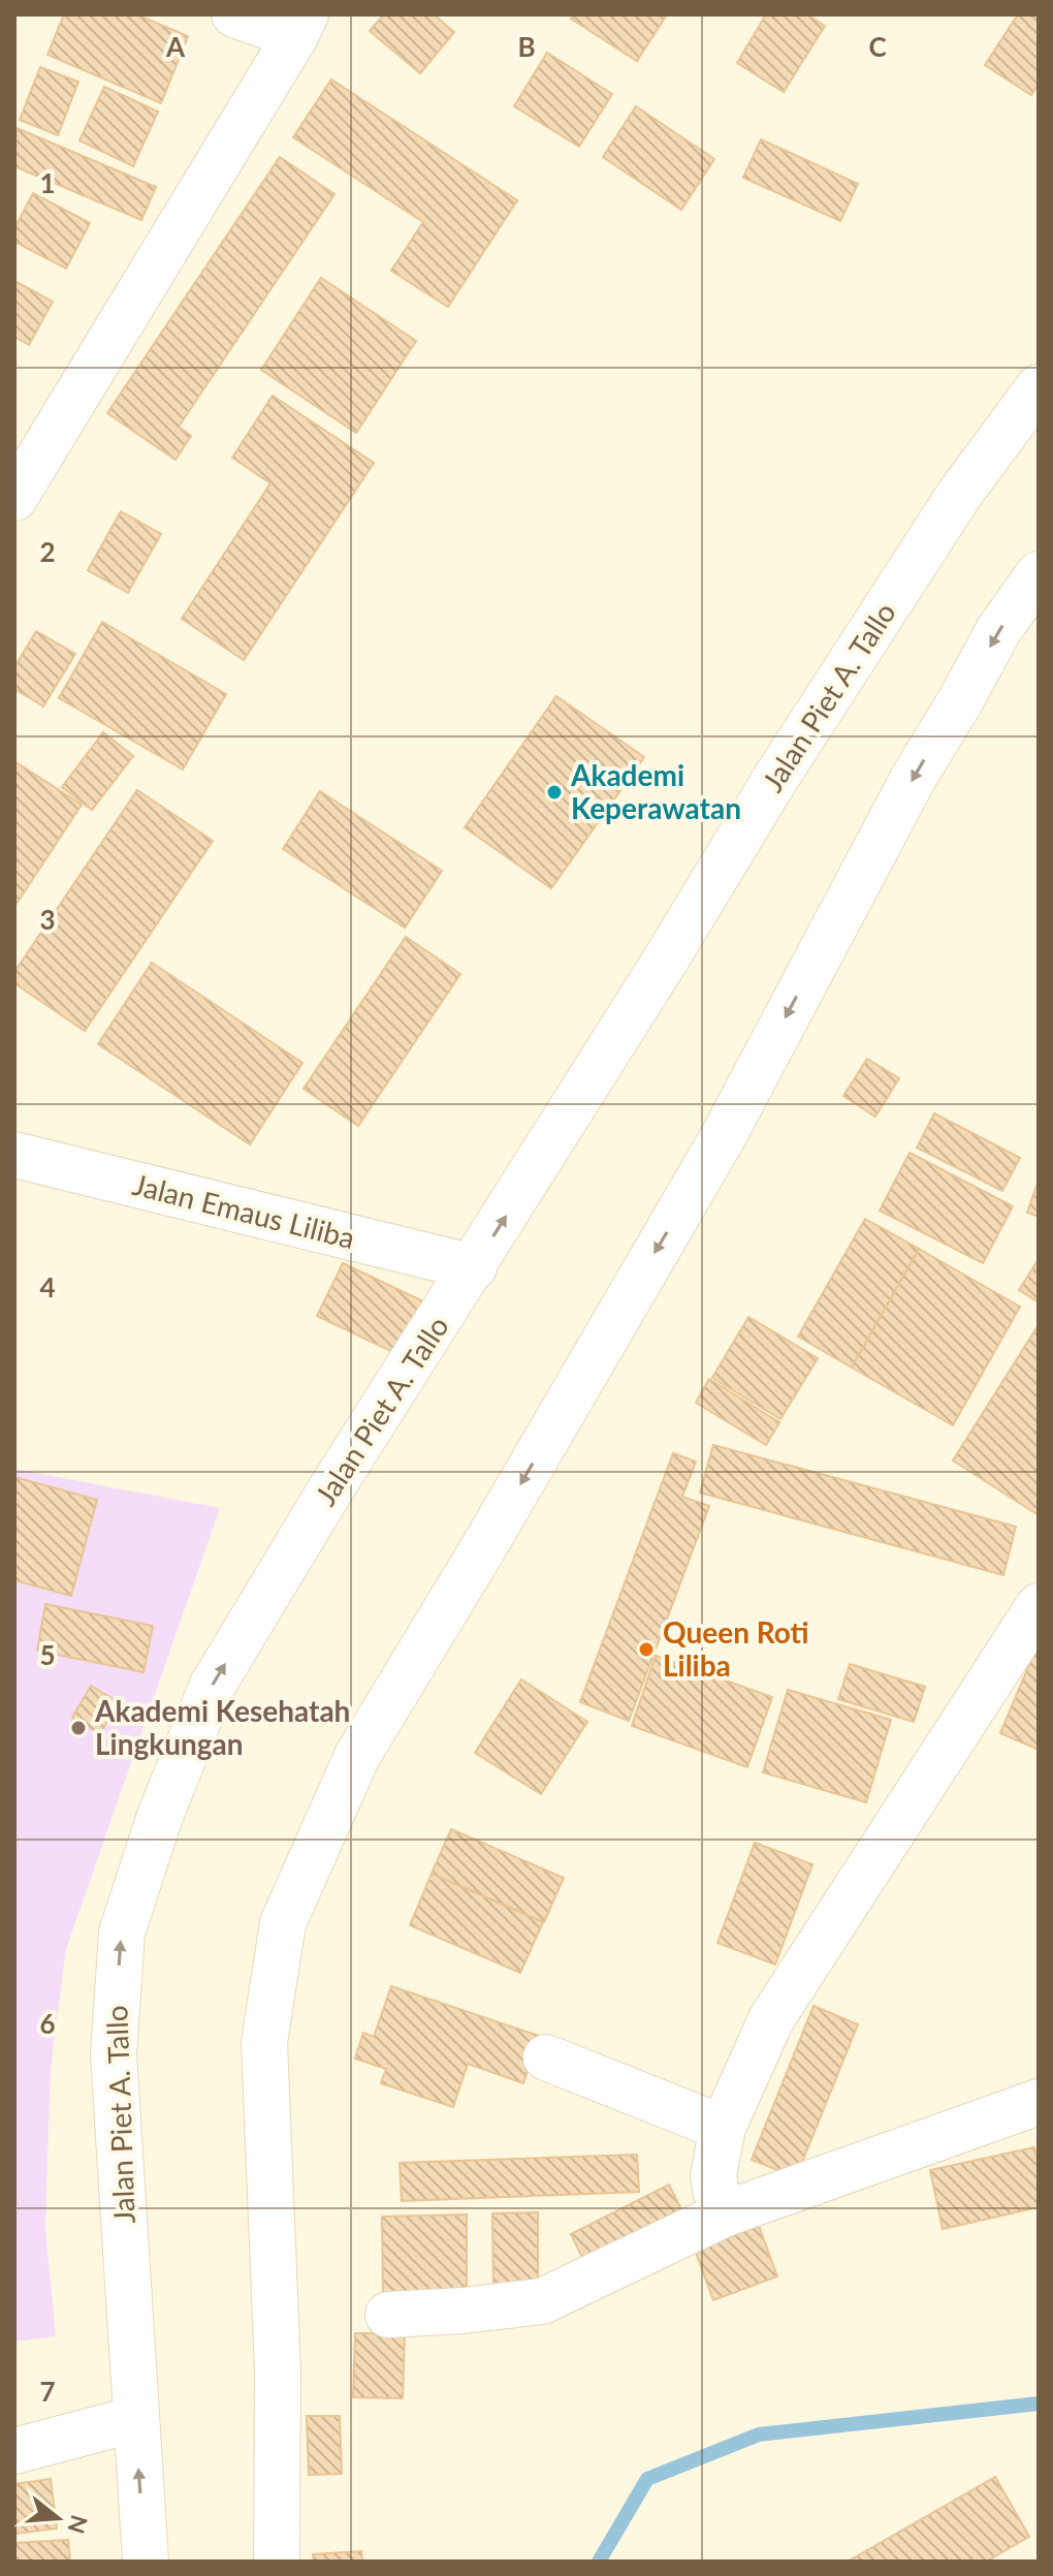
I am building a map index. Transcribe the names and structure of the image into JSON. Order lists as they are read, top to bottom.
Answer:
{
  "streets": {
    "main road": ["Jalan Piet A. Tallo", "Jalan Emaus Liliba"]
  },
  "crossings": [
    ["Jalan Piet A. Tallo", "Jalan Emaus Liliba"]
  ],
  "places": ["Akademi Keperawatan", "Queen Roti Liliba", "Akademi Kesehatah Lingkungan"],
  "north": "right",
  "grid": {
    "columns": ["A", "B", "C"],
    "rows": [
      "1",
      "2",
      "3",
      "4",
      "5",
      "6",
      "7"
    ]
  }
}
